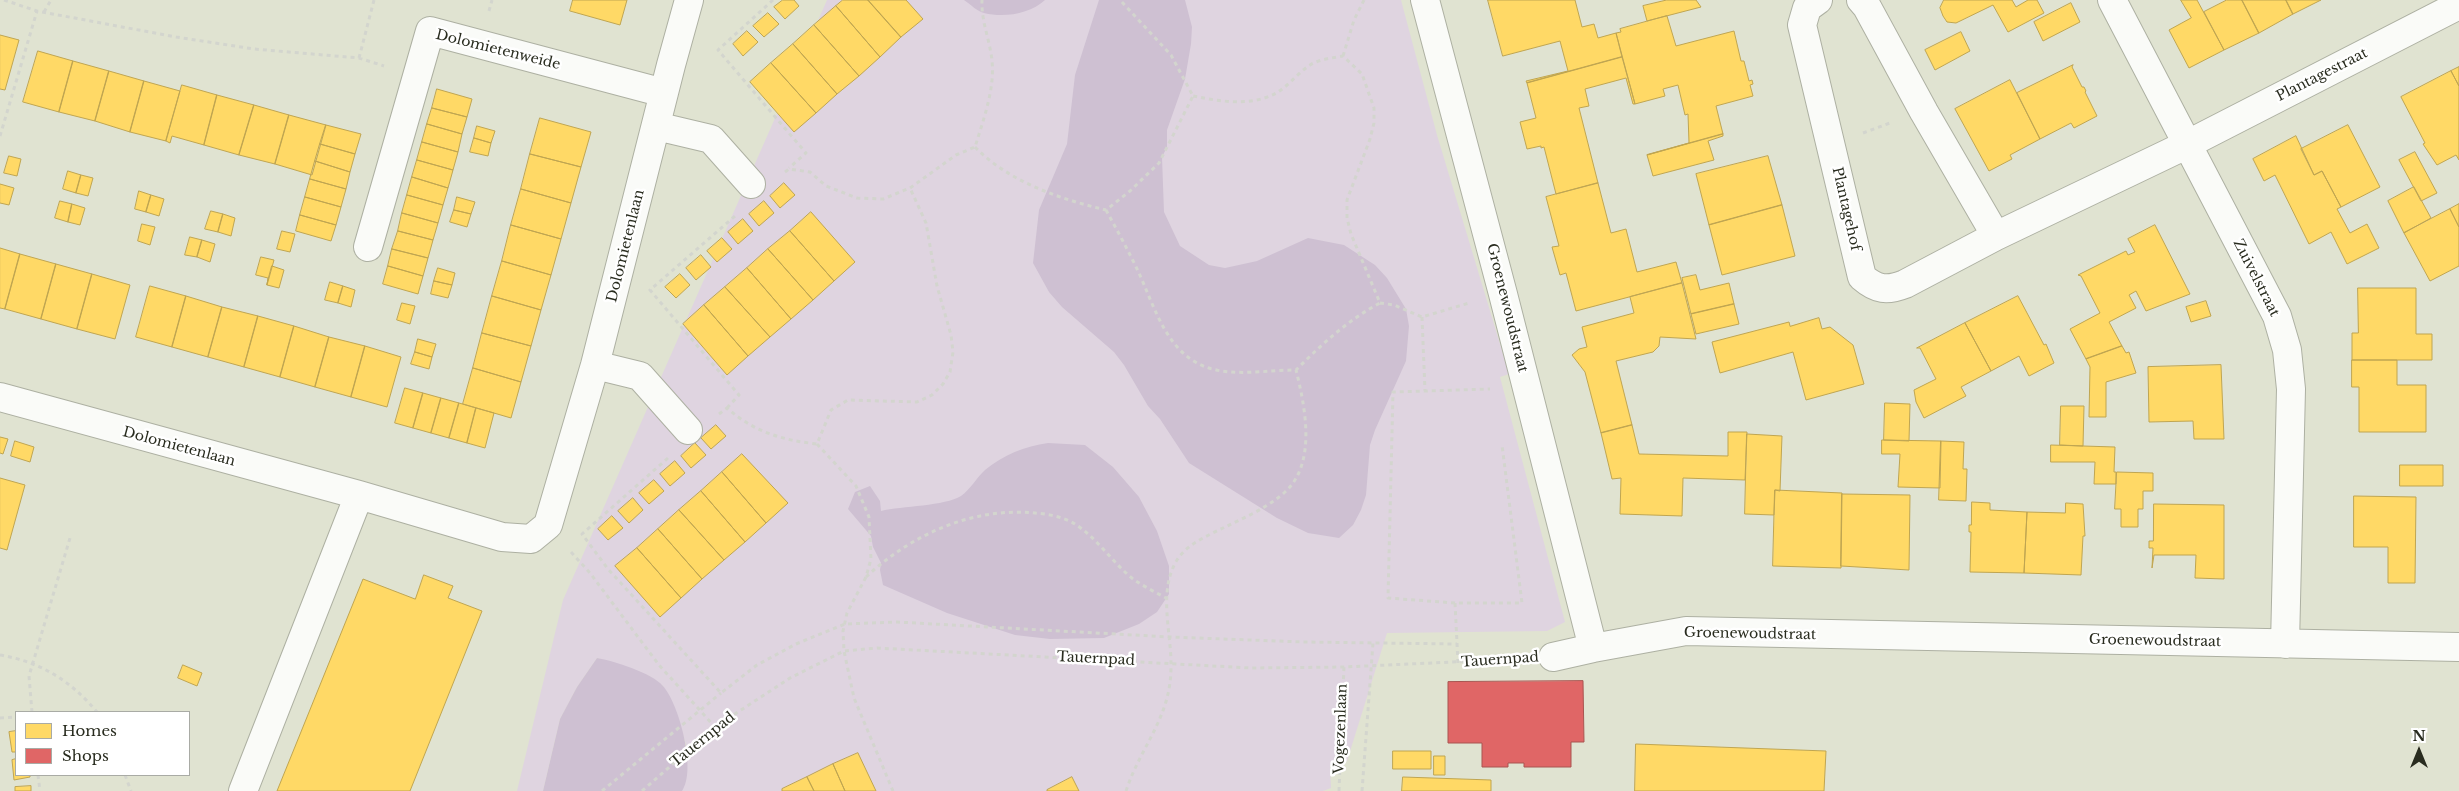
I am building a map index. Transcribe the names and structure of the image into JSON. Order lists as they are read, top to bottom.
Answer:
{
  "streets": {
    "street": [
      "Dolomietenweide",
      "Plantagestraat",
      "Plantagehof",
      "Dolomietenlaan",
      "Zuivelstraat",
      "Groenewoudstraat",
      "Tauernpad"
    ],
    "path": ["Vogezenlaan"]
  },
  "crossings": [
    ["Dolomietenweide", "Dolomietenlaan"],
    ["Plantagestraat", "Plantagehof"],
    ["Plantagestraat", "Zuivelstraat"],
    ["Plantagehof", "Zuivelstraat"],
    ["Zuivelstraat", "Groenewoudstraat"],
    ["Groenewoudstraat", "Tauernpad"],
    ["Tauernpad", "Vogezenlaan"]
  ],
  "legend": ["Homes", "Shops"],
  "north": "top"
}
